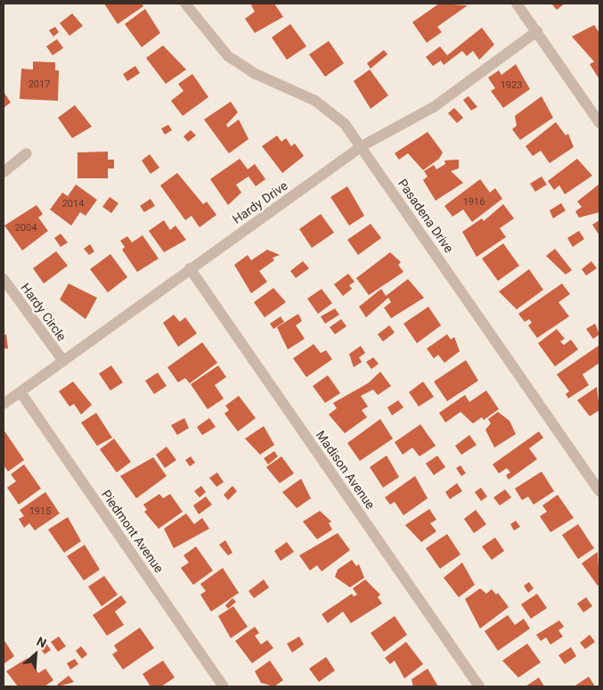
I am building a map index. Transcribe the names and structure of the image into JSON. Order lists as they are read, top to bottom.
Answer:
{
  "streets": {
    "street": [
      "Hardy Drive",
      "Pasadena Drive",
      "Hardy Circle",
      "Madison Avenue",
      "Piedmont Avenue"
    ]
  },
  "crossings": [
    ["Hardy Drive", "Pasadena Drive"],
    ["Hardy Drive", "Hardy Circle"],
    ["Hardy Drive", "Madison Avenue"],
    ["Hardy Drive", "Piedmont Avenue"]
  ],
  "house_numbers": [
    "2017",
    "1923",
    "1916",
    "2014",
    "2004",
    "1915"
  ],
  "north": "top right"
}
